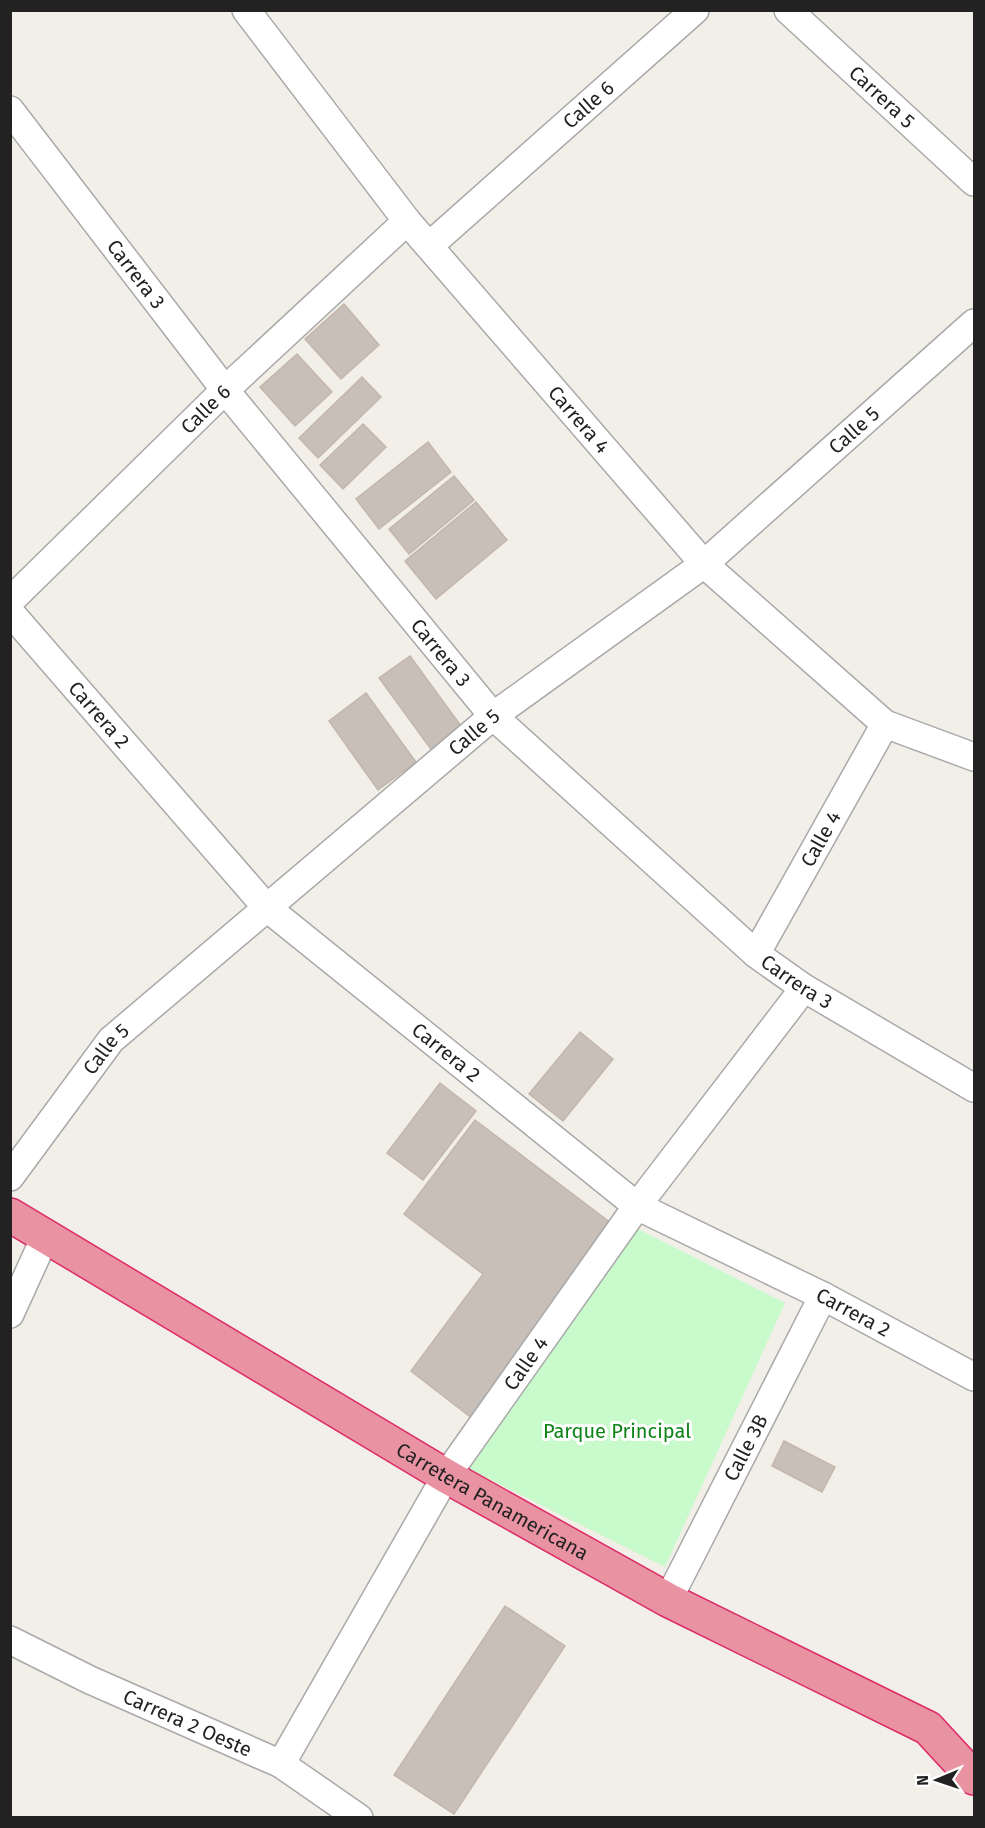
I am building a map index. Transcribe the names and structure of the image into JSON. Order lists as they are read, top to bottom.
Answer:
{
  "streets": {
    "highway": ["Carretera Panamericana"],
    "street": [
      "Carrera 5",
      "Calle 6",
      "Carrera 3",
      "Carrera 4",
      "Calle 5",
      "Carrera 2",
      "Calle 4",
      "Calle 3B",
      "Carrera 2 Oeste"
    ]
  },
  "crossings": [
    ["Calle 6", "Carrera 3"],
    ["Calle 6", "Carrera 4"],
    ["Carrera 3", "Calle 5"],
    ["Carrera 3", "Calle 4"],
    ["Carrera 4", "Calle 5"],
    ["Carrera 4", "Calle 4"],
    ["Calle 5", "Carrera 2"],
    ["Carrera 2", "Calle 4"],
    ["Carrera 2", "Calle 3B"],
    ["Calle 4", "Carretera Panamericana"],
    ["Calle 4", "Carrera 2 Oeste"],
    ["Calle 3B", "Carretera Panamericana"]
  ],
  "parks": ["Parque Principal"],
  "north": "left"
}
